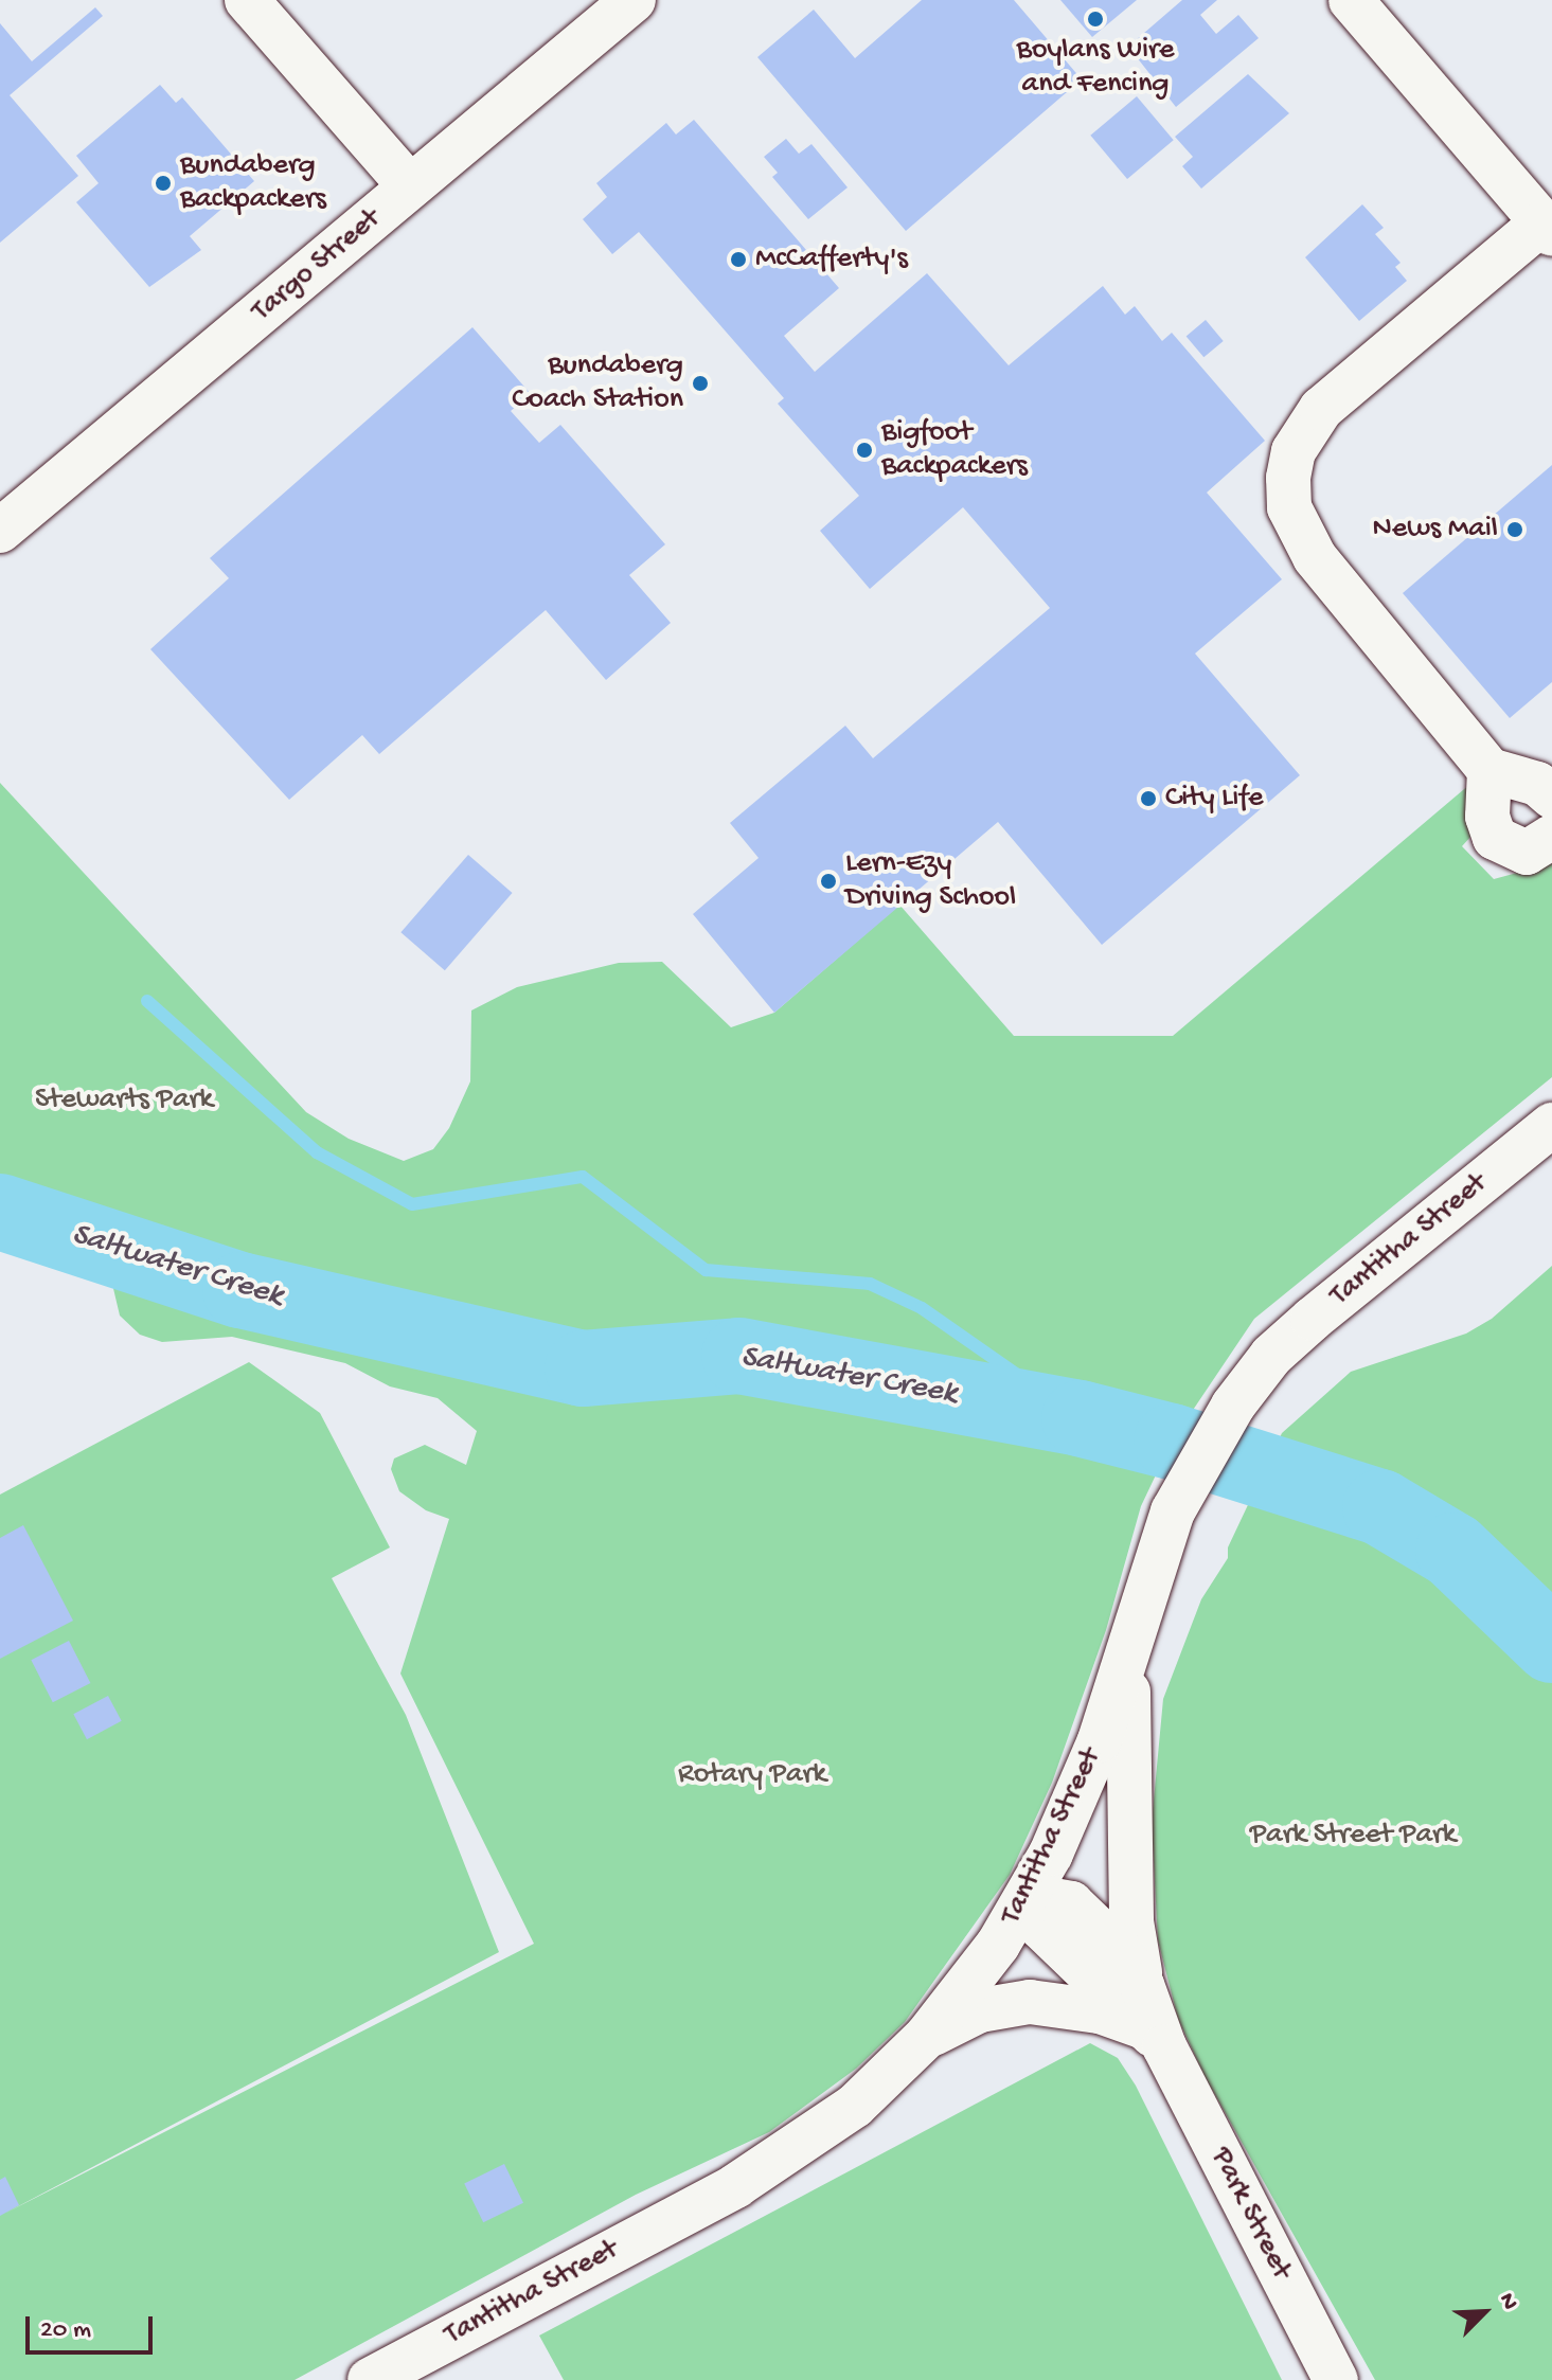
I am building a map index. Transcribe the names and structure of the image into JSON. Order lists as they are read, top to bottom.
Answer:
{
  "streets": {
    "street": ["Targo Street", "Tantitha Street", "Park Street"]
  },
  "crossings": [
    ["Tantitha Street", "Park Street"]
  ],
  "water": ["Saltwater Creek"],
  "parks": ["Stewarts Park", "Rotary Park", "Park Street Park"],
  "places": [
    "Boylans Wire and Fencing",
    "Bundaberg Backpackers",
    "McCafferty's",
    "Bundaberg Coach Station",
    "Bigfoot Backpackers",
    "News Mail",
    "City Life",
    "Lern-Ezy Driving School"
  ],
  "scale_bar": "20 m",
  "north": "top right"
}
